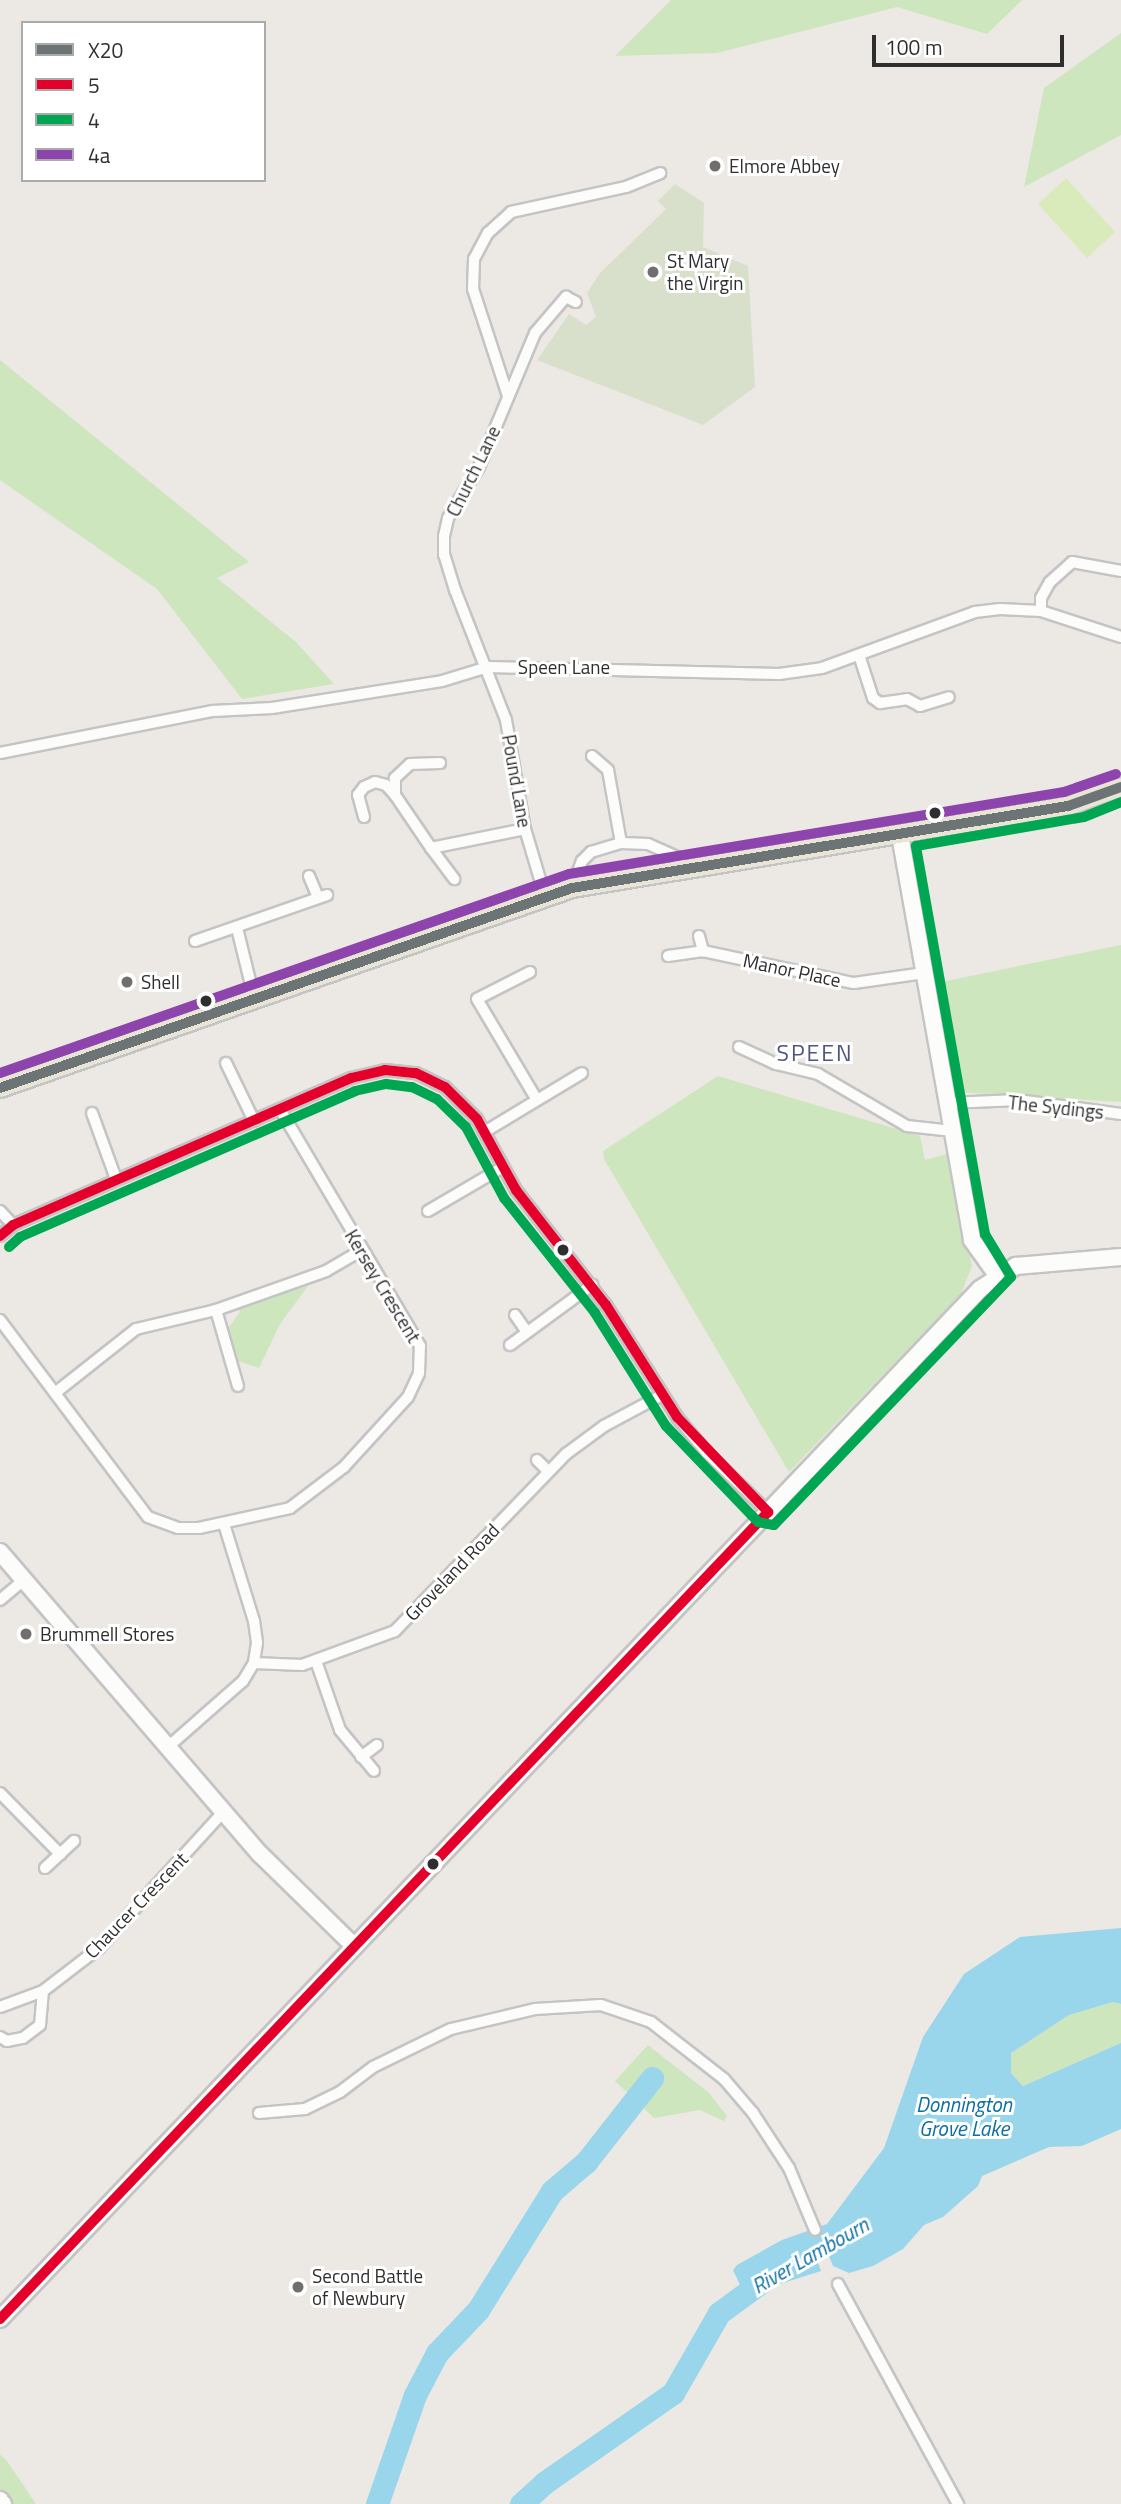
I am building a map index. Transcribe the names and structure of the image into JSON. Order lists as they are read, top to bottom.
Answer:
{
  "streets": {
    "street": [
      "Church Lane",
      "Speen Lane",
      "Pound Lane",
      "Manor Place",
      "The Sydings",
      "Kersey Crescent",
      "Groveland Road",
      "Chaucer Crescent"
    ]
  },
  "crossings": [
    ["Church Lane", "Speen Lane"],
    ["Church Lane", "Pound Lane"],
    ["Speen Lane", "Pound Lane"]
  ],
  "districts": ["SPEEN"],
  "water": ["Donnington Grove Lake", "River Lambourn"],
  "places": [
    "Elmore Abbey",
    "St Mary the Virgin",
    "Shell",
    "Brummell Stores",
    "Second Battle of Newbury"
  ],
  "lines": [
    "transit line 4a",
    "transit line X20",
    "transit line 4",
    "transit line 5"
  ],
  "legend": [
    "X20",
    "5",
    "4",
    "4a"
  ],
  "scale_bar": "100 m"
}
